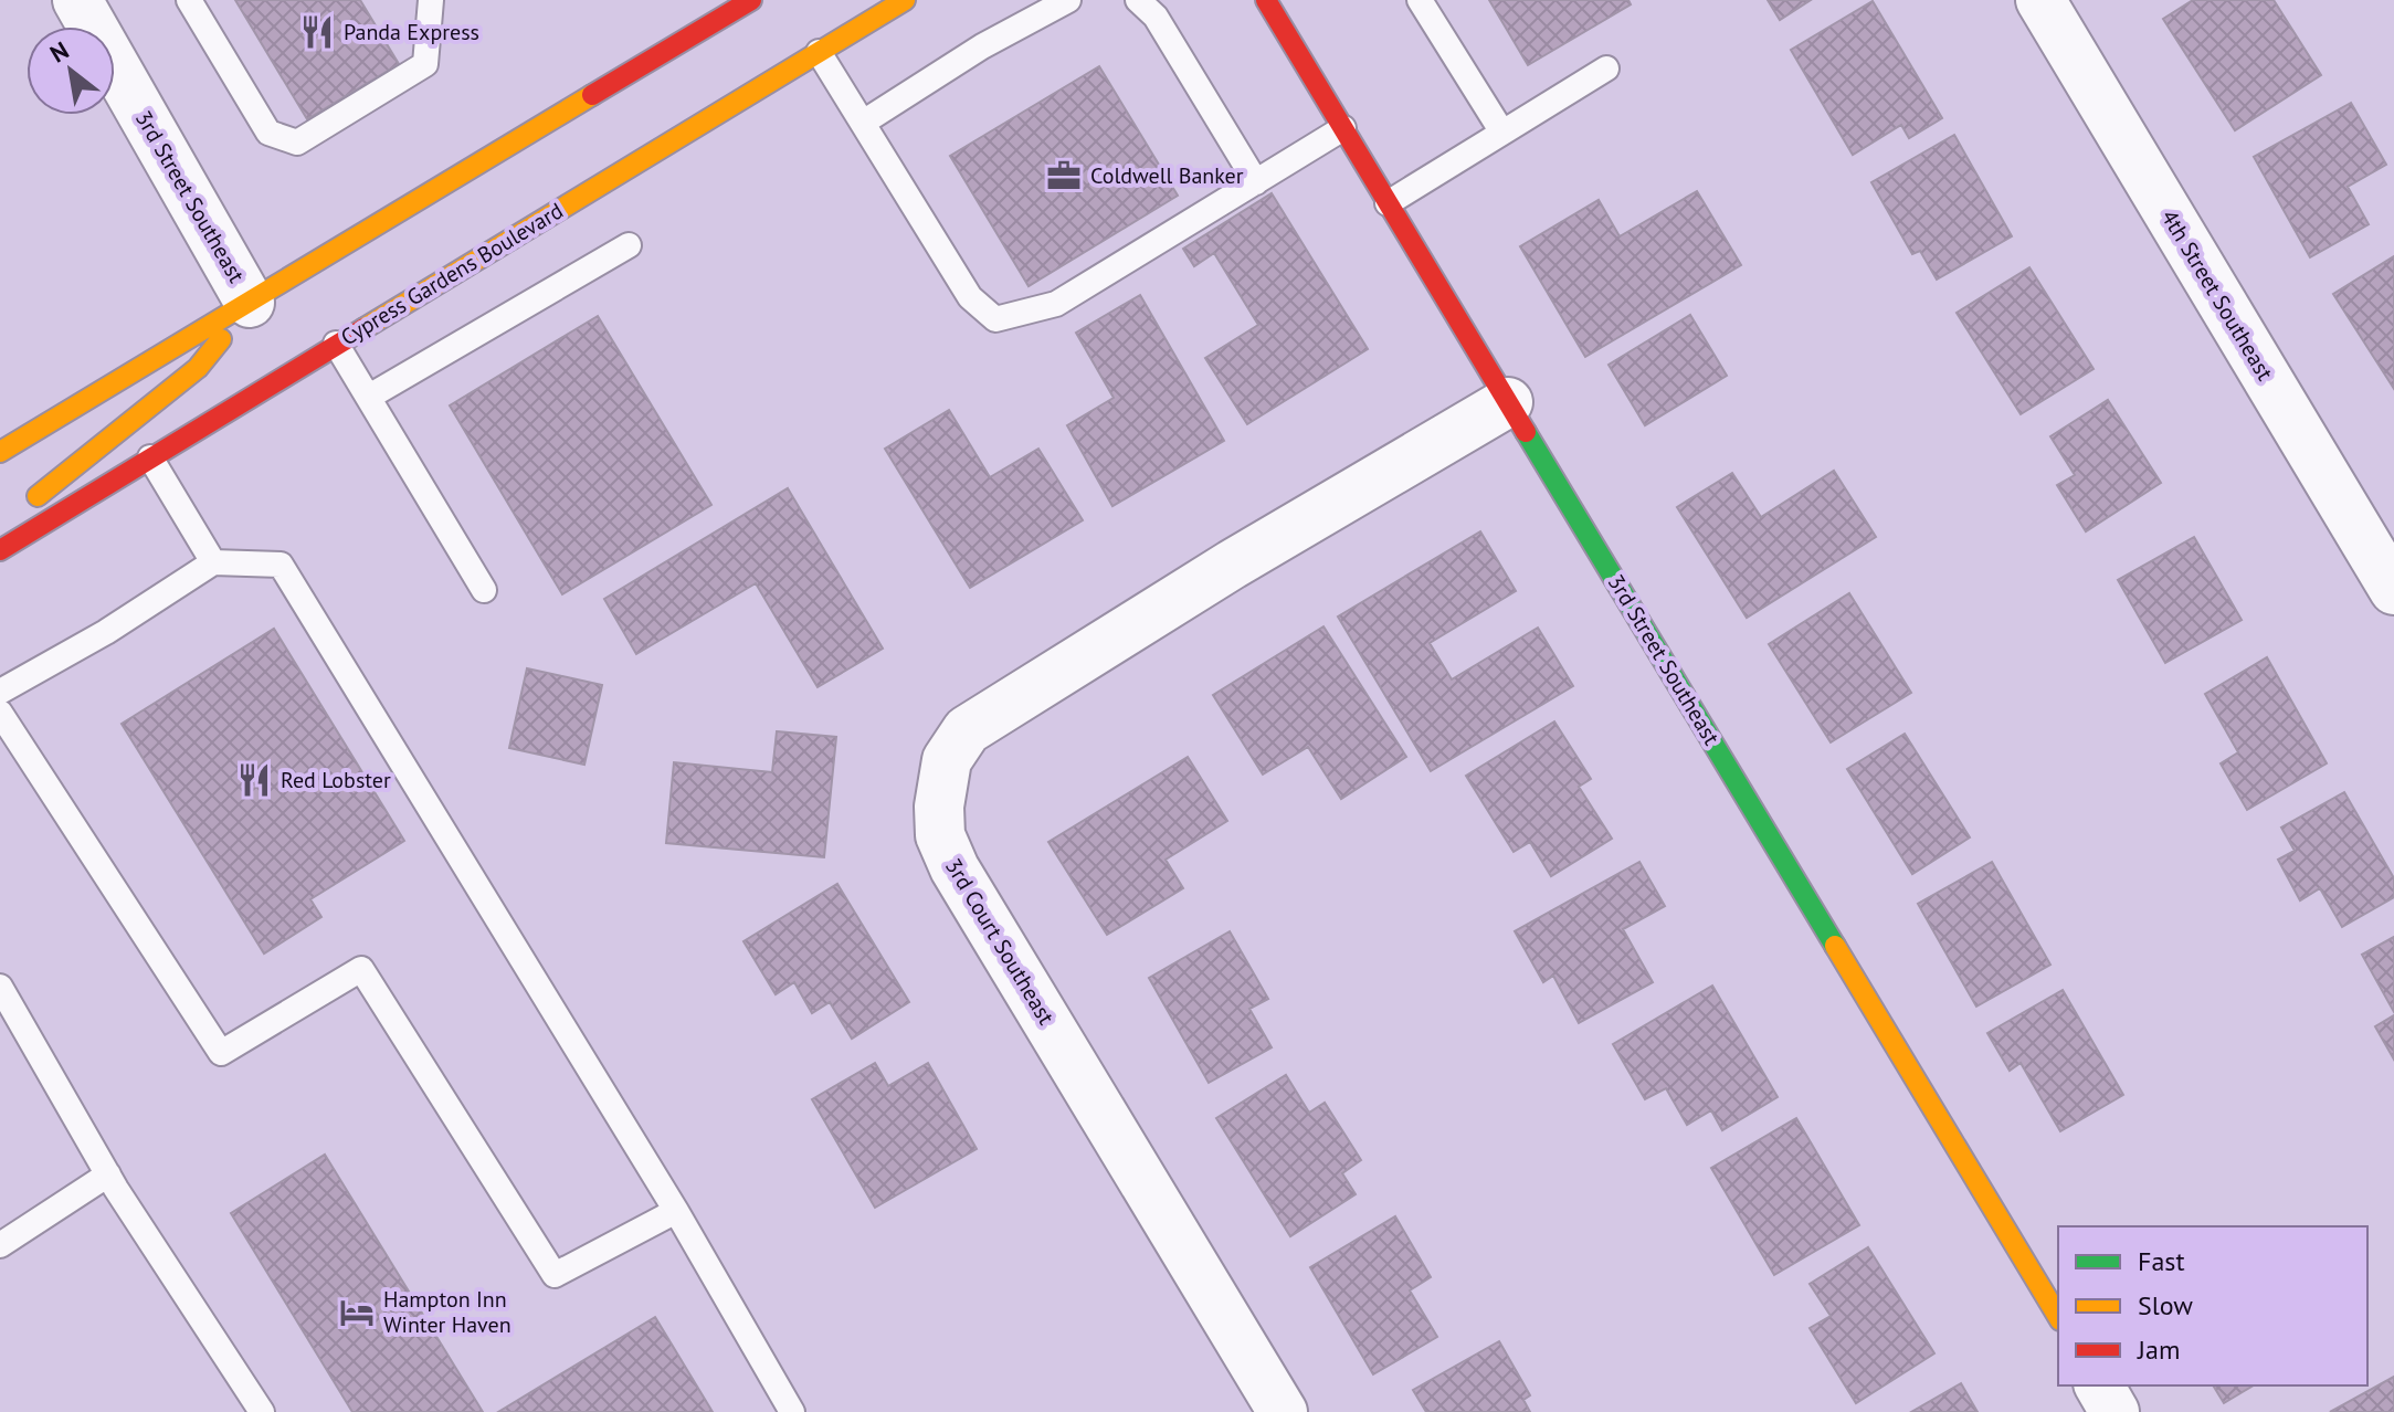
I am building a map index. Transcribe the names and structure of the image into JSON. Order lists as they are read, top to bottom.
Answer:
{
  "streets": {
    "main road": ["3rd Street Southeast", "Cypress Gardens Boulevard"],
    "street": ["4th Street Southeast", "3rd Court Southeast"]
  },
  "crossings": [
    ["3rd Street Southeast", "3rd Court Southeast"]
  ],
  "places": {
    "restaurant": ["Panda Express", "Red Lobster"],
    "office": ["Coldwell Banker"],
    "hotel": ["Hampton Inn Winter Haven"]
  },
  "legend": ["Fast", "Slow", "Jam"],
  "north": "top left"
}
